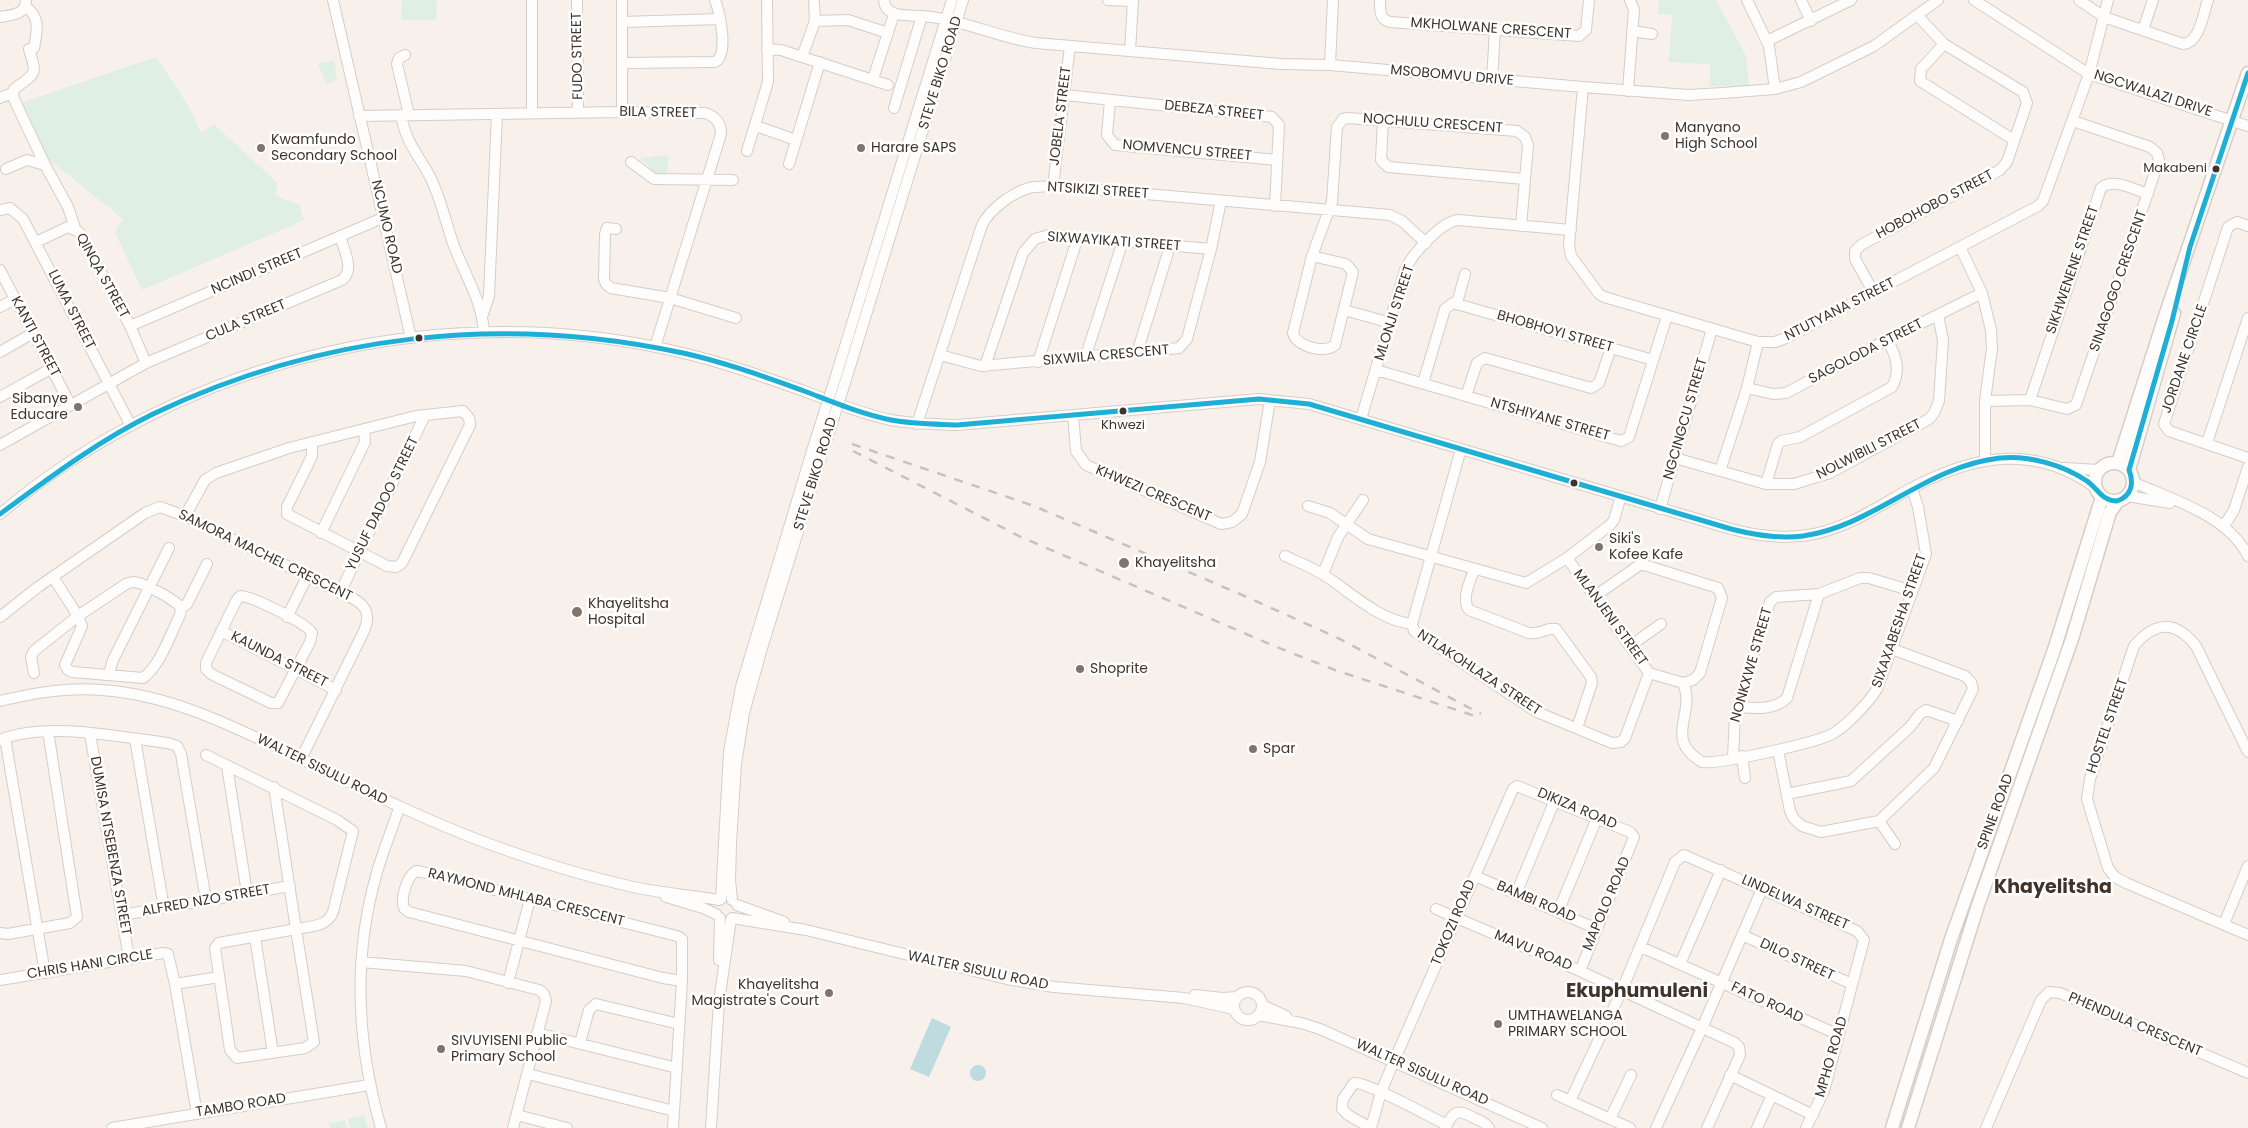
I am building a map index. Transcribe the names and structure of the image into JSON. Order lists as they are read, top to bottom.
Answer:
{
  "streets": {
    "main road": ["SPINE ROAD"],
    "street": [
      "MKHOLWANE CRESCENT",
      "FUDO STREET",
      "STEVE BIKO ROAD",
      "MSOBOMVU DRIVE",
      "NGCWALAZI DRIVE",
      "DEBEZA STREET",
      "BILA STREET",
      "JOBELA STREET",
      "NOCHULU CRESCENT",
      "NOMVENCU STREET",
      "NTSIKIZI STREET",
      "HOBOHOBO STREET",
      "NCUMO ROAD",
      "SIXWAYIKATI STREET",
      "SIKHWENENE STREET",
      "NCINDI STREET",
      "QINQA STREET",
      "SINAGOGO CRESCENT",
      "LUMA STREET",
      "NTUTYANA STREET",
      "MLONJI STREET",
      "CULA STREET",
      "BHOBHOYI STREET",
      "KANTI STREET",
      "SAGOLODA STREET",
      "SIXWILA CRESCENT",
      "JORDANE CIRCLE",
      "NGCINGCU STREET",
      "NTSHIYANE STREET",
      "NOLWIBILI STREET",
      "KHWEZI CRESCENT",
      "YUSUF DADOO STREET",
      "SAMORA MACHEL CRESCENT",
      "MLANJENI STREET",
      "SIXAXABESHA STREET",
      "KAUNDA STREET",
      "NONKXWE STREET",
      "NTLAKOHLAZA STREET",
      "HOSTEL STREET",
      "WALTER SISULU ROAD",
      "DIKIZA ROAD",
      "DUMISA NTSEBENZA STREET",
      "RAYMOND MHLABA CRESCENT",
      "ALFRED NZO STREET",
      "BAMBI ROAD",
      "LINDELWA STREET",
      "MAPOLO ROAD",
      "TOKOZI ROAD",
      "MAVU ROAD",
      "DILO STREET",
      "CHRIS HANI CIRCLE",
      "FATO ROAD",
      "PHENDULA CRESCENT",
      "MPHO ROAD",
      "TAMBO ROAD"
    ]
  },
  "crossings": [
    ["FUDO STREET", "BILA STREET"],
    ["STEVE BIKO ROAD", "MSOBOMVU DRIVE"],
    ["STEVE BIKO ROAD", "WALTER SISULU ROAD"],
    ["MSOBOMVU DRIVE", "JOBELA STREET"],
    ["MSOBOMVU DRIVE", "HOBOHOBO STREET"],
    ["MSOBOMVU DRIVE", "NTUTYANA STREET"],
    ["NGCWALAZI DRIVE", "NTUTYANA STREET"],
    ["NGCWALAZI DRIVE", "SPINE ROAD"],
    ["DEBEZA STREET", "JOBELA STREET"],
    ["DEBEZA STREET", "NOMVENCU STREET"],
    ["DEBEZA STREET", "NTSIKIZI STREET"],
    ["BILA STREET", "NCUMO ROAD"],
    ["JOBELA STREET", "NTSIKIZI STREET"],
    ["NOCHULU CRESCENT", "NTSIKIZI STREET"],
    ["NOCHULU CRESCENT", "MLONJI STREET"],
    ["NTSIKIZI STREET", "MLONJI STREET"],
    ["NTSIKIZI STREET", "SIXWILA CRESCENT"],
    ["HOBOHOBO STREET", "NTUTYANA STREET"],
    ["NCUMO ROAD", "NCINDI STREET"],
    ["SIXWAYIKATI STREET", "SIXWILA CRESCENT"],
    ["SIKHWENENE STREET", "SINAGOGO CRESCENT"],
    ["NCINDI STREET", "QINQA STREET"],
    ["NCINDI STREET", "CULA STREET"],
    ["QINQA STREET", "LUMA STREET"],
    ["QINQA STREET", "CULA STREET"],
    ["SINAGOGO CRESCENT", "NTUTYANA STREET"],
    ["LUMA STREET", "CULA STREET"],
    ["NTUTYANA STREET", "MLONJI STREET"],
    ["NTUTYANA STREET", "NGCINGCU STREET"],
    ["NTUTYANA STREET", "NTSHIYANE STREET"],
    ["MLONJI STREET", "NTSHIYANE STREET"],
    ["CULA STREET", "KANTI STREET"],
    ["BHOBHOYI STREET", "NTSHIYANE STREET"],
    ["SAGOLODA STREET", "NOLWIBILI STREET"],
    ["NGCINGCU STREET", "NOLWIBILI STREET"],
    ["YUSUF DADOO STREET", "SAMORA MACHEL CRESCENT"],
    ["SAMORA MACHEL CRESCENT", "KAUNDA STREET"],
    ["SAMORA MACHEL CRESCENT", "WALTER SISULU ROAD"],
    ["MLANJENI STREET", "SIXAXABESHA STREET"],
    ["MLANJENI STREET", "NTLAKOHLAZA STREET"],
    ["SIXAXABESHA STREET", "NONKXWE STREET"],
    ["WALTER SISULU ROAD", "TOKOZI ROAD"],
    ["DIKIZA ROAD", "MAPOLO ROAD"],
    ["DIKIZA ROAD", "TOKOZI ROAD"],
    ["DUMISA NTSEBENZA STREET", "ALFRED NZO STREET"],
    ["DUMISA NTSEBENZA STREET", "CHRIS HANI CIRCLE"],
    ["BAMBI ROAD", "MAPOLO ROAD"],
    ["BAMBI ROAD", "TOKOZI ROAD"],
    ["LINDELWA STREET", "DILO STREET"],
    ["LINDELWA STREET", "FATO ROAD"],
    ["LINDELWA STREET", "MPHO ROAD"],
    ["MAPOLO ROAD", "MAVU ROAD"],
    ["TOKOZI ROAD", "MAVU ROAD"],
    ["DILO STREET", "MPHO ROAD"],
    ["CHRIS HANI CIRCLE", "TAMBO ROAD"],
    ["FATO ROAD", "MPHO ROAD"]
  ],
  "districts": ["Khayelitsha", "Ekuphumuleni"],
  "places": [
    "Manyano High School",
    "Kwamfundo Secondary School",
    "Harare SAPS",
    "Makabeni",
    "Sibanye Educare",
    "Khwezi",
    "Siki's Kofee Kafe",
    "Khayelitsha",
    "Khayelitsha Hospital",
    "Shoprite",
    "Spar",
    "Khayelitsha Magistrate's Court",
    "UMTHAWELANGA PRIMARY SCHOOL",
    "SIVUYISENI Public Primary School"
  ]
}
